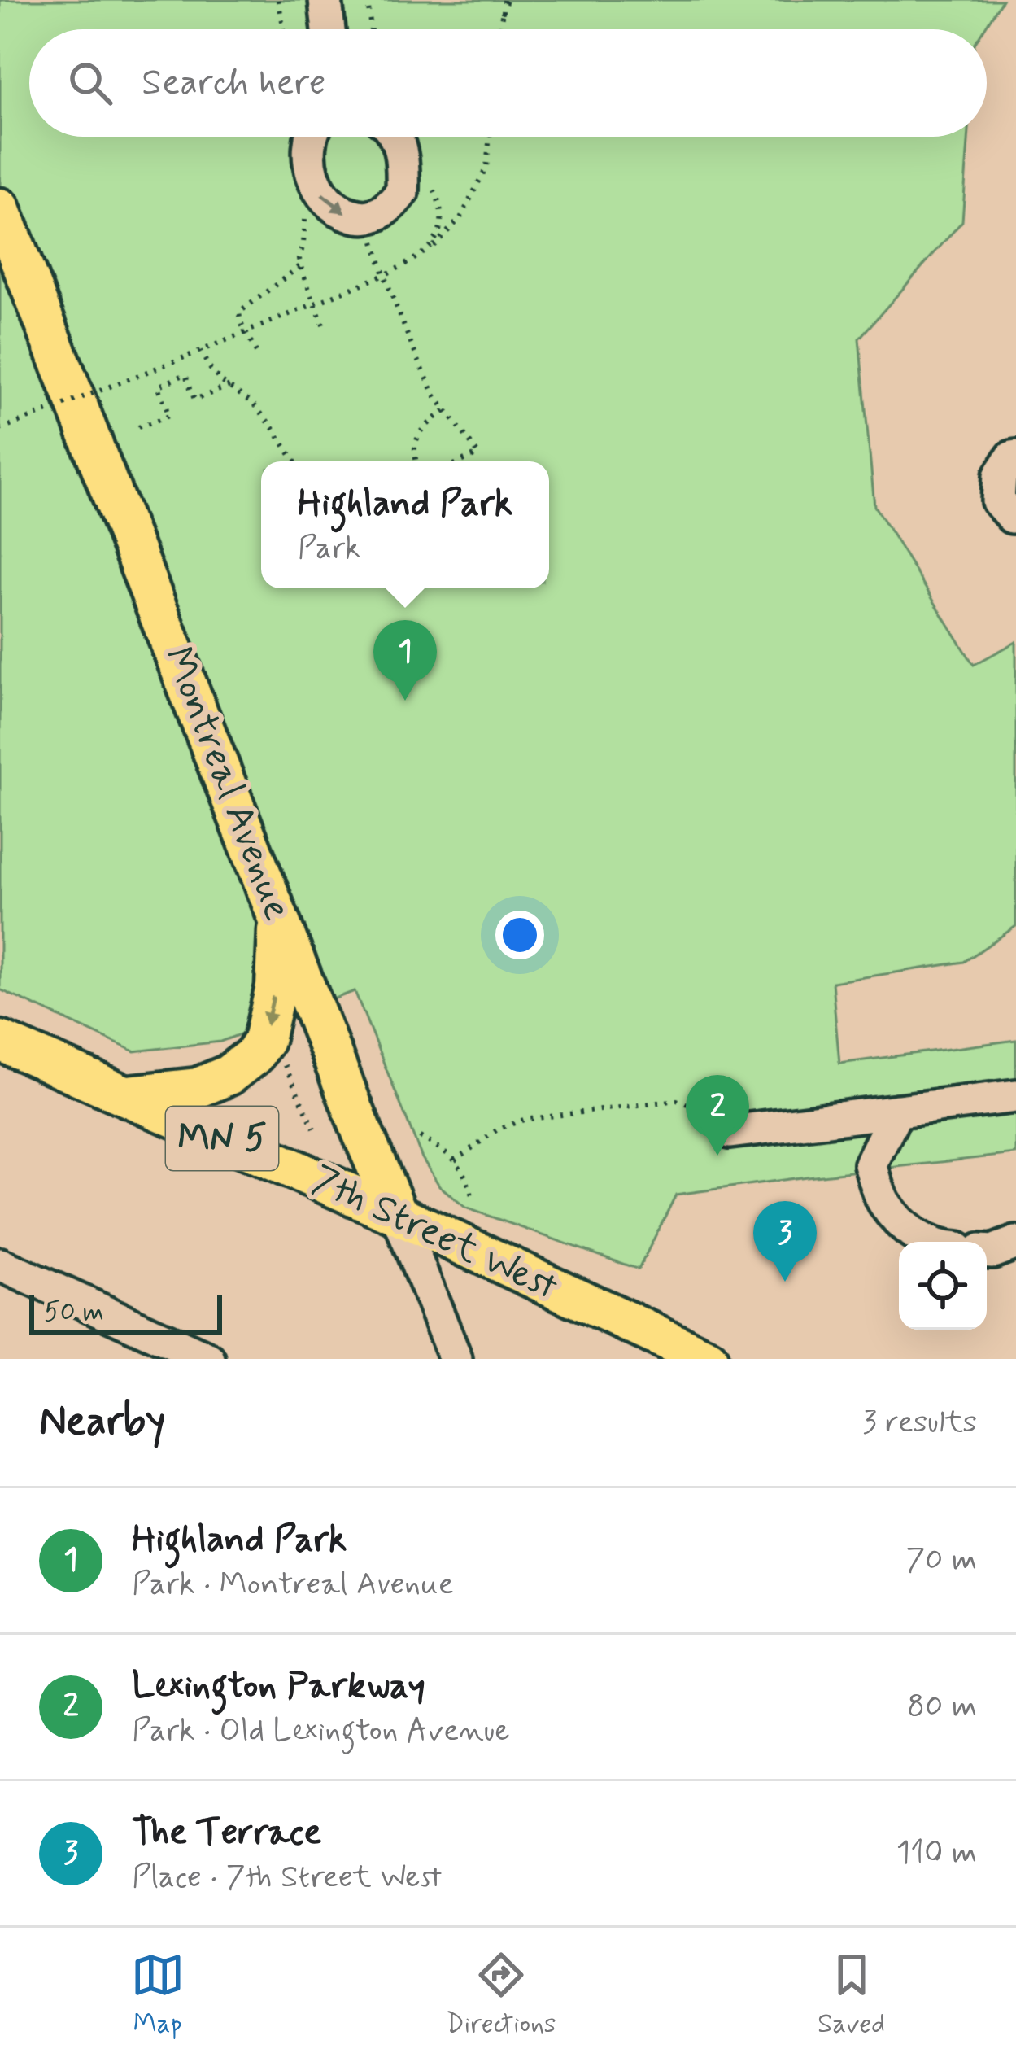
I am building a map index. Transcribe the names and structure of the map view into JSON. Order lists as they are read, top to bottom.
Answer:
{
  "streets": {
    "main road": ["Montreal Avenue", "MN 5", "7th Street West"]
  },
  "crossings": [
    ["Montreal Avenue", "7th Street West"]
  ],
  "scale_bar": "50 m",
  "page": {
    "search": "Search here",
    "popup": ["Highland Park", "Park"],
    "pins": ["1", "2", "3"],
    "scale": "50 m",
    "heading": ["Nearby", "3 results"],
    "list": [
      {
        "mark": "1",
        "name": "Highland Park",
        "note": "Park · Montreal Avenue",
        "value": "70 m"
      },
      {
        "mark": "2",
        "name": "Lexington Parkway",
        "note": "Park · Old Lexington Avenue",
        "value": "80 m"
      },
      {
        "mark": "3",
        "name": "The Terrace",
        "note": "Place · 7th Street West",
        "value": "110 m"
      }
    ],
    "nav": ["Map", "Directions", "Saved"]
  }
}
